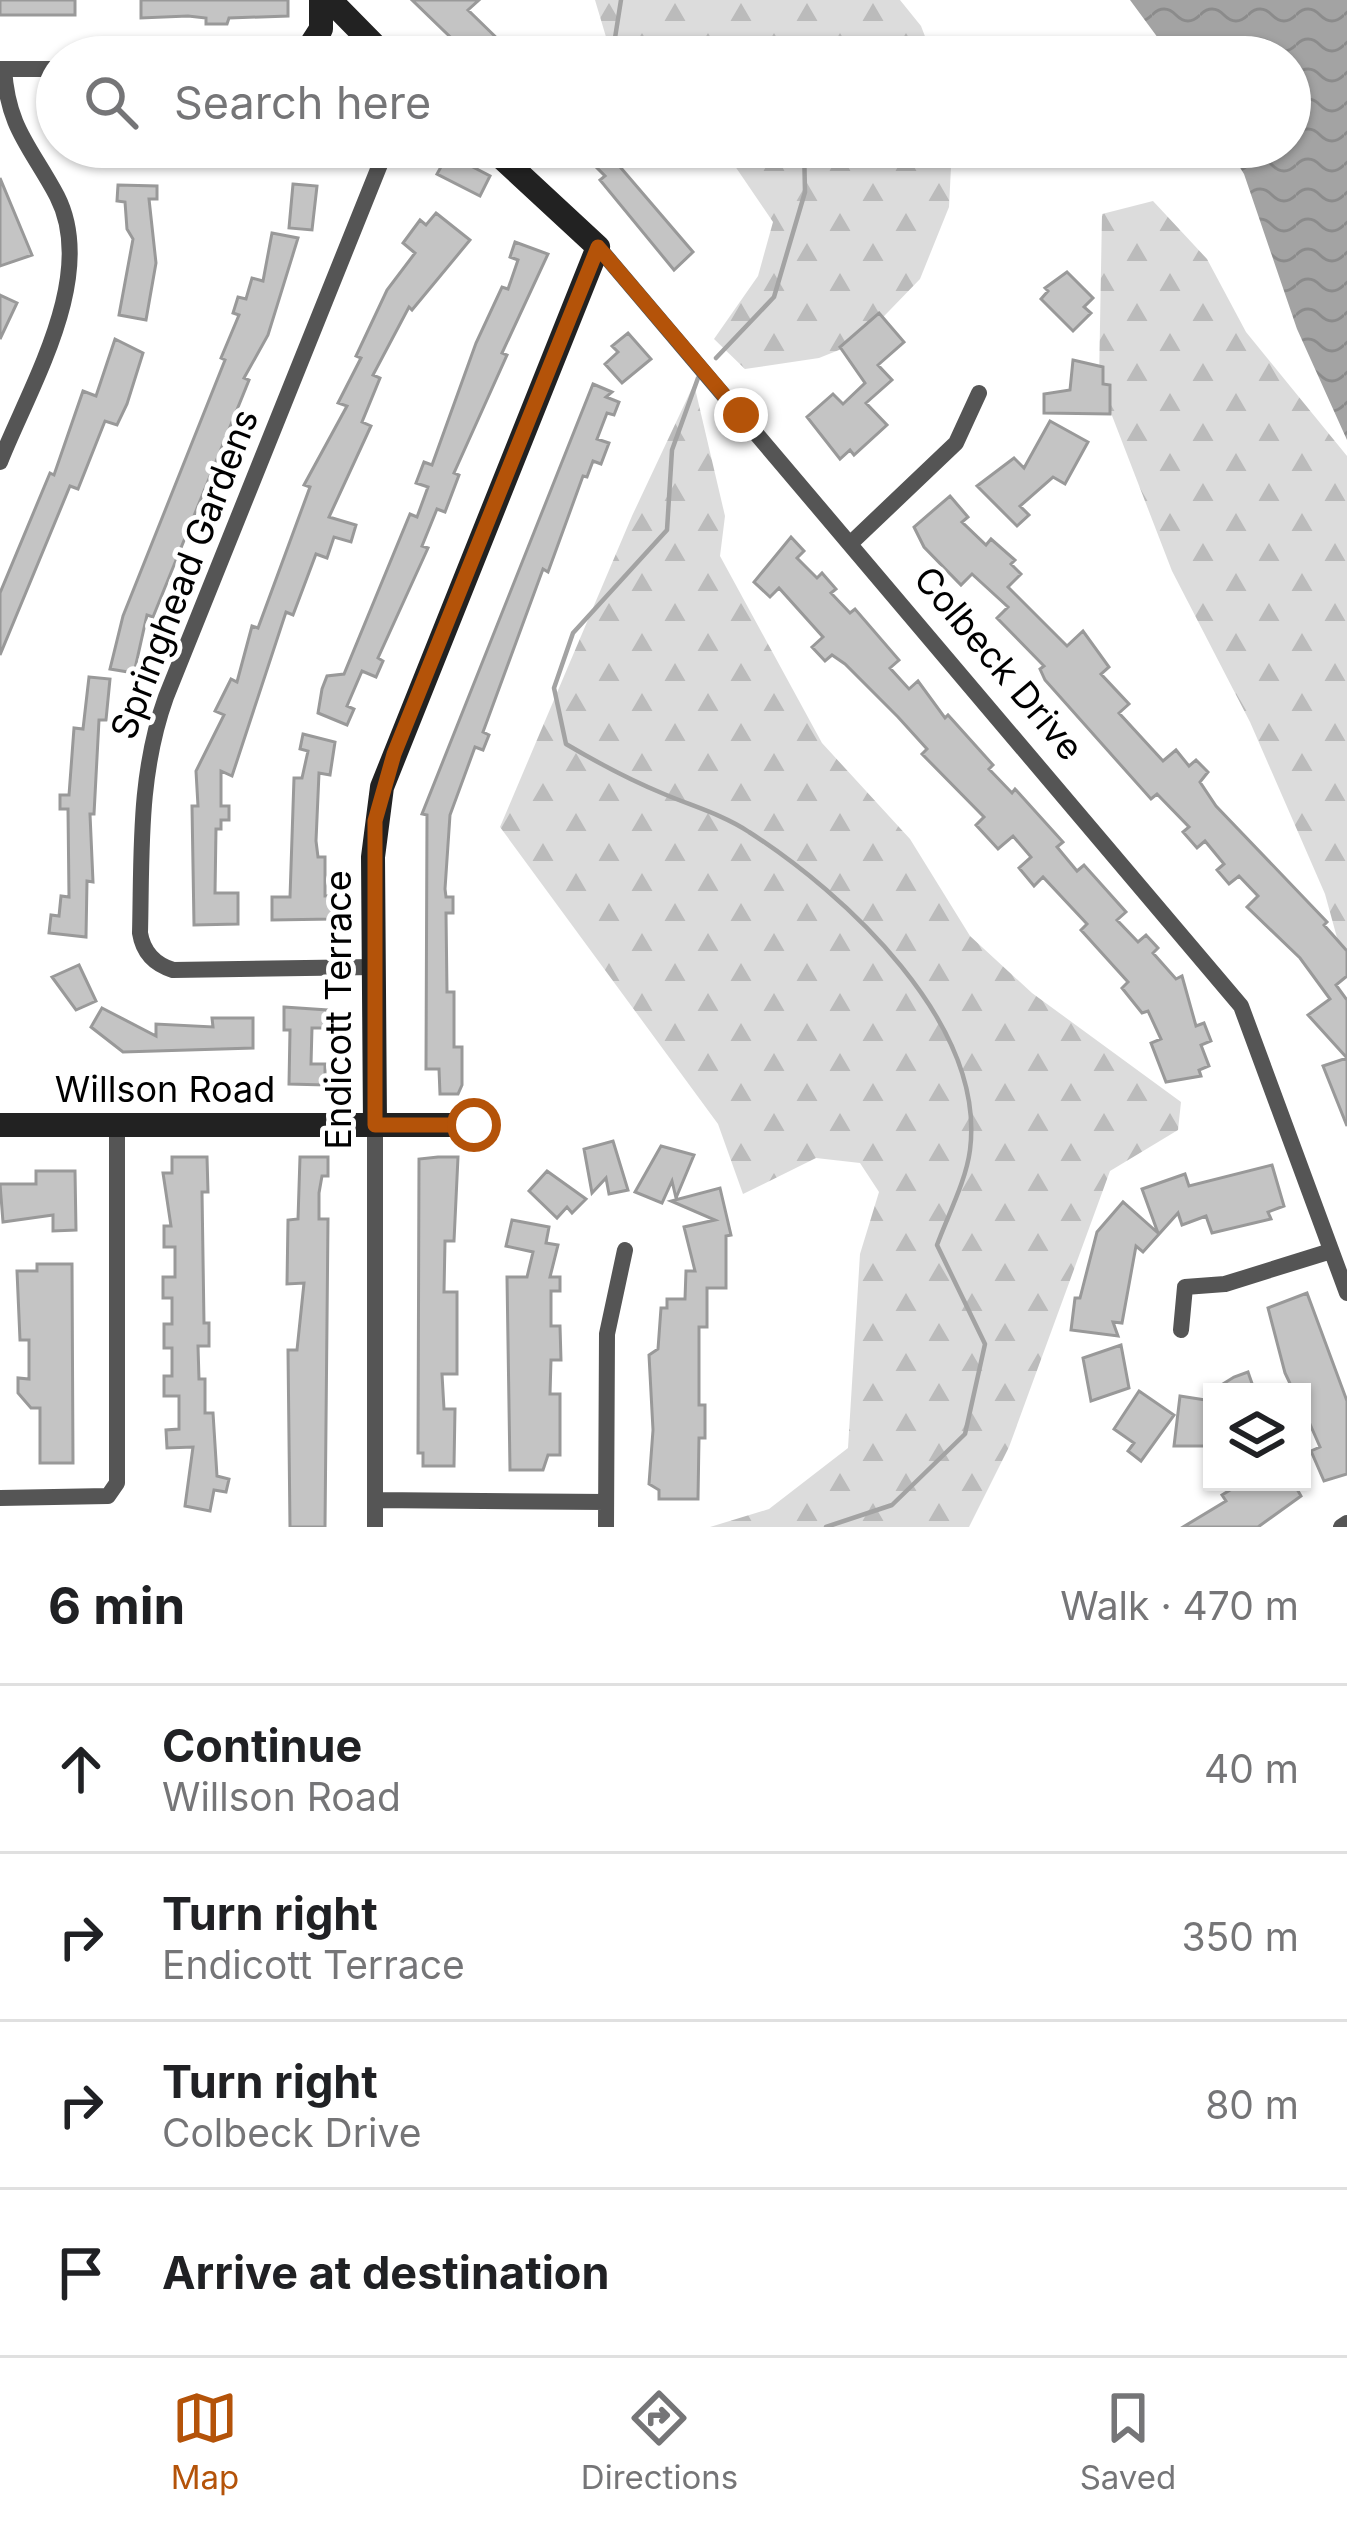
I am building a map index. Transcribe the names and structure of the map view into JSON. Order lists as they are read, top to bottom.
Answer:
{
  "streets": {
    "street": [
      "Springhead Gardens",
      "Colbeck Drive",
      "Endicott Terrace",
      "Willson Road"
    ]
  },
  "crossings": [
    ["Springhead Gardens", "Endicott Terrace"],
    ["Colbeck Drive", "Endicott Terrace"],
    ["Endicott Terrace", "Willson Road"]
  ],
  "page": {
    "search": "Search here",
    "heading": ["6 min", "Walk · 470 m"],
    "list": [
      ["Continue", "Willson Road", "40 m"],
      ["Turn right", "Endicott Terrace", "350 m"],
      ["Turn right", "Colbeck Drive", "80 m"],
      "Arrive at destination"
    ],
    "nav": ["Map", "Directions", "Saved"]
  }
}
